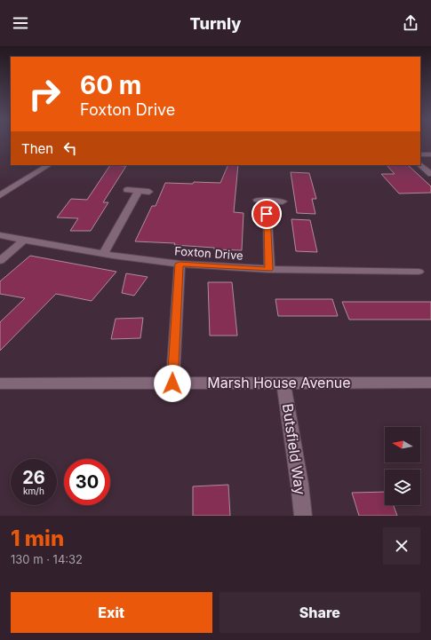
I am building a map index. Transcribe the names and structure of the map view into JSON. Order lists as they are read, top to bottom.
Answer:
{
  "streets": {
    "street": ["Foxton Drive", "Marsh House Avenue", "Butsfield Way"]
  },
  "crossings": [
    ["Marsh House Avenue", "Butsfield Way"]
  ],
  "north": "left",
  "page": {
    "header": "Turnly",
    "turn": ["60 m", "Foxton Drive"],
    "then": "Then",
    "speed": "26 km/h",
    "limit": "30",
    "heading": ["1 min", "130 m · 14:32"],
    "buttons": ["Exit", "Share"]
  }
}
